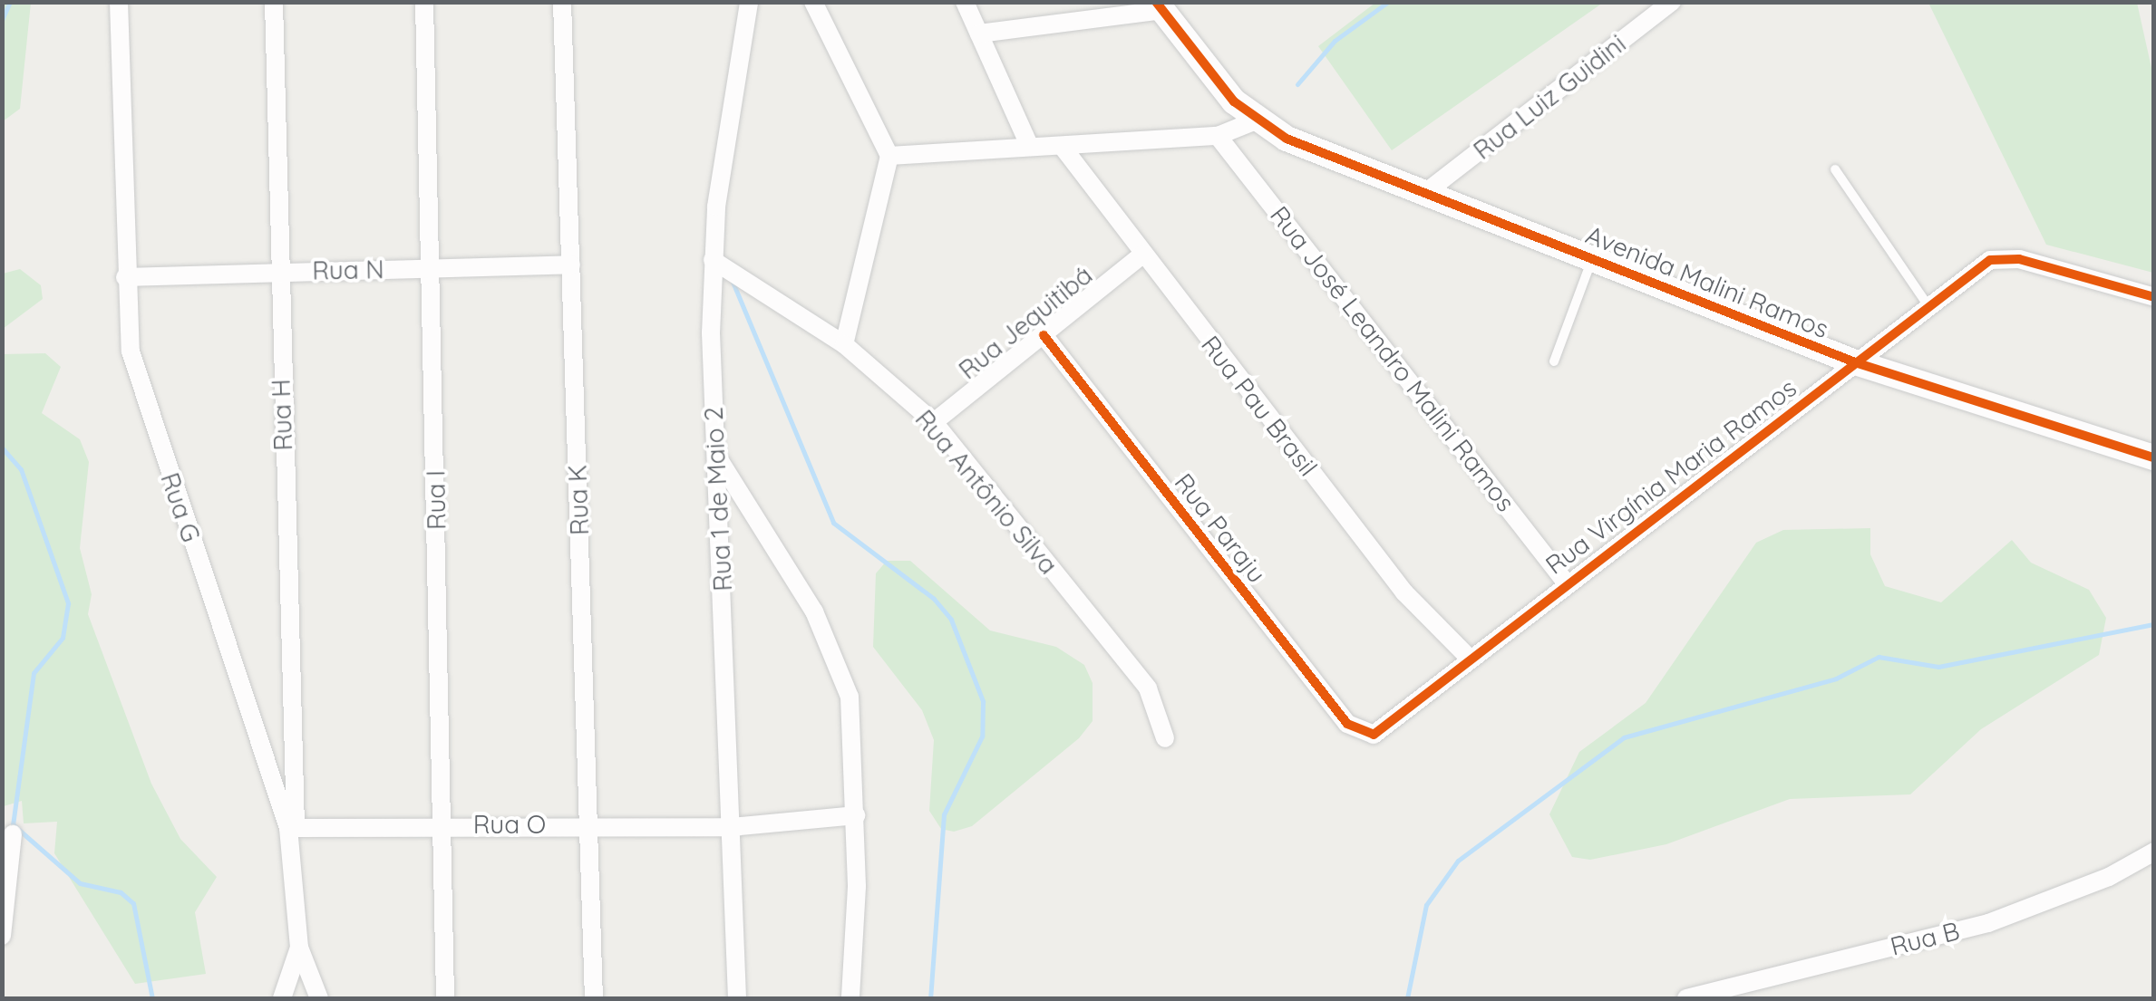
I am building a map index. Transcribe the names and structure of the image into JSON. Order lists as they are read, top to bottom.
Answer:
{
  "streets": {
    "street": [
      "Rua Luiz Guidini",
      "Rua N",
      "Avenida Malini Ramos",
      "Rua Jequitibá",
      "Rua José Leandro Malini Ramos",
      "Rua Pau Brasil",
      "Rua H",
      "Rua Virgínia Maria Ramos",
      "Rua Antônio Silva",
      "Rua 1 de Maio 2",
      "Rua I",
      "Rua K",
      "Rua G",
      "Rua Paraju",
      "Rua O",
      "Rua B"
    ]
  },
  "crossings": [
    ["Rua Luiz Guidini", "Avenida Malini Ramos"],
    ["Rua N", "Rua H"],
    ["Rua N", "Rua I"],
    ["Rua N", "Rua K"],
    ["Rua N", "Rua G"],
    ["Avenida Malini Ramos", "Rua Virgínia Maria Ramos"],
    ["Rua Jequitibá", "Rua Pau Brasil"],
    ["Rua Jequitibá", "Rua Antônio Silva"],
    ["Rua Jequitibá", "Rua Paraju"],
    ["Rua José Leandro Malini Ramos", "Rua Virgínia Maria Ramos"],
    ["Rua Pau Brasil", "Rua Virgínia Maria Ramos"],
    ["Rua H", "Rua G"],
    ["Rua H", "Rua O"],
    ["Rua Virgínia Maria Ramos", "Rua Paraju"],
    ["Rua Antônio Silva", "Rua 1 de Maio 2"],
    ["Rua 1 de Maio 2", "Rua O"],
    ["Rua I", "Rua O"],
    ["Rua K", "Rua O"],
    ["Rua G", "Rua O"]
  ]
}
